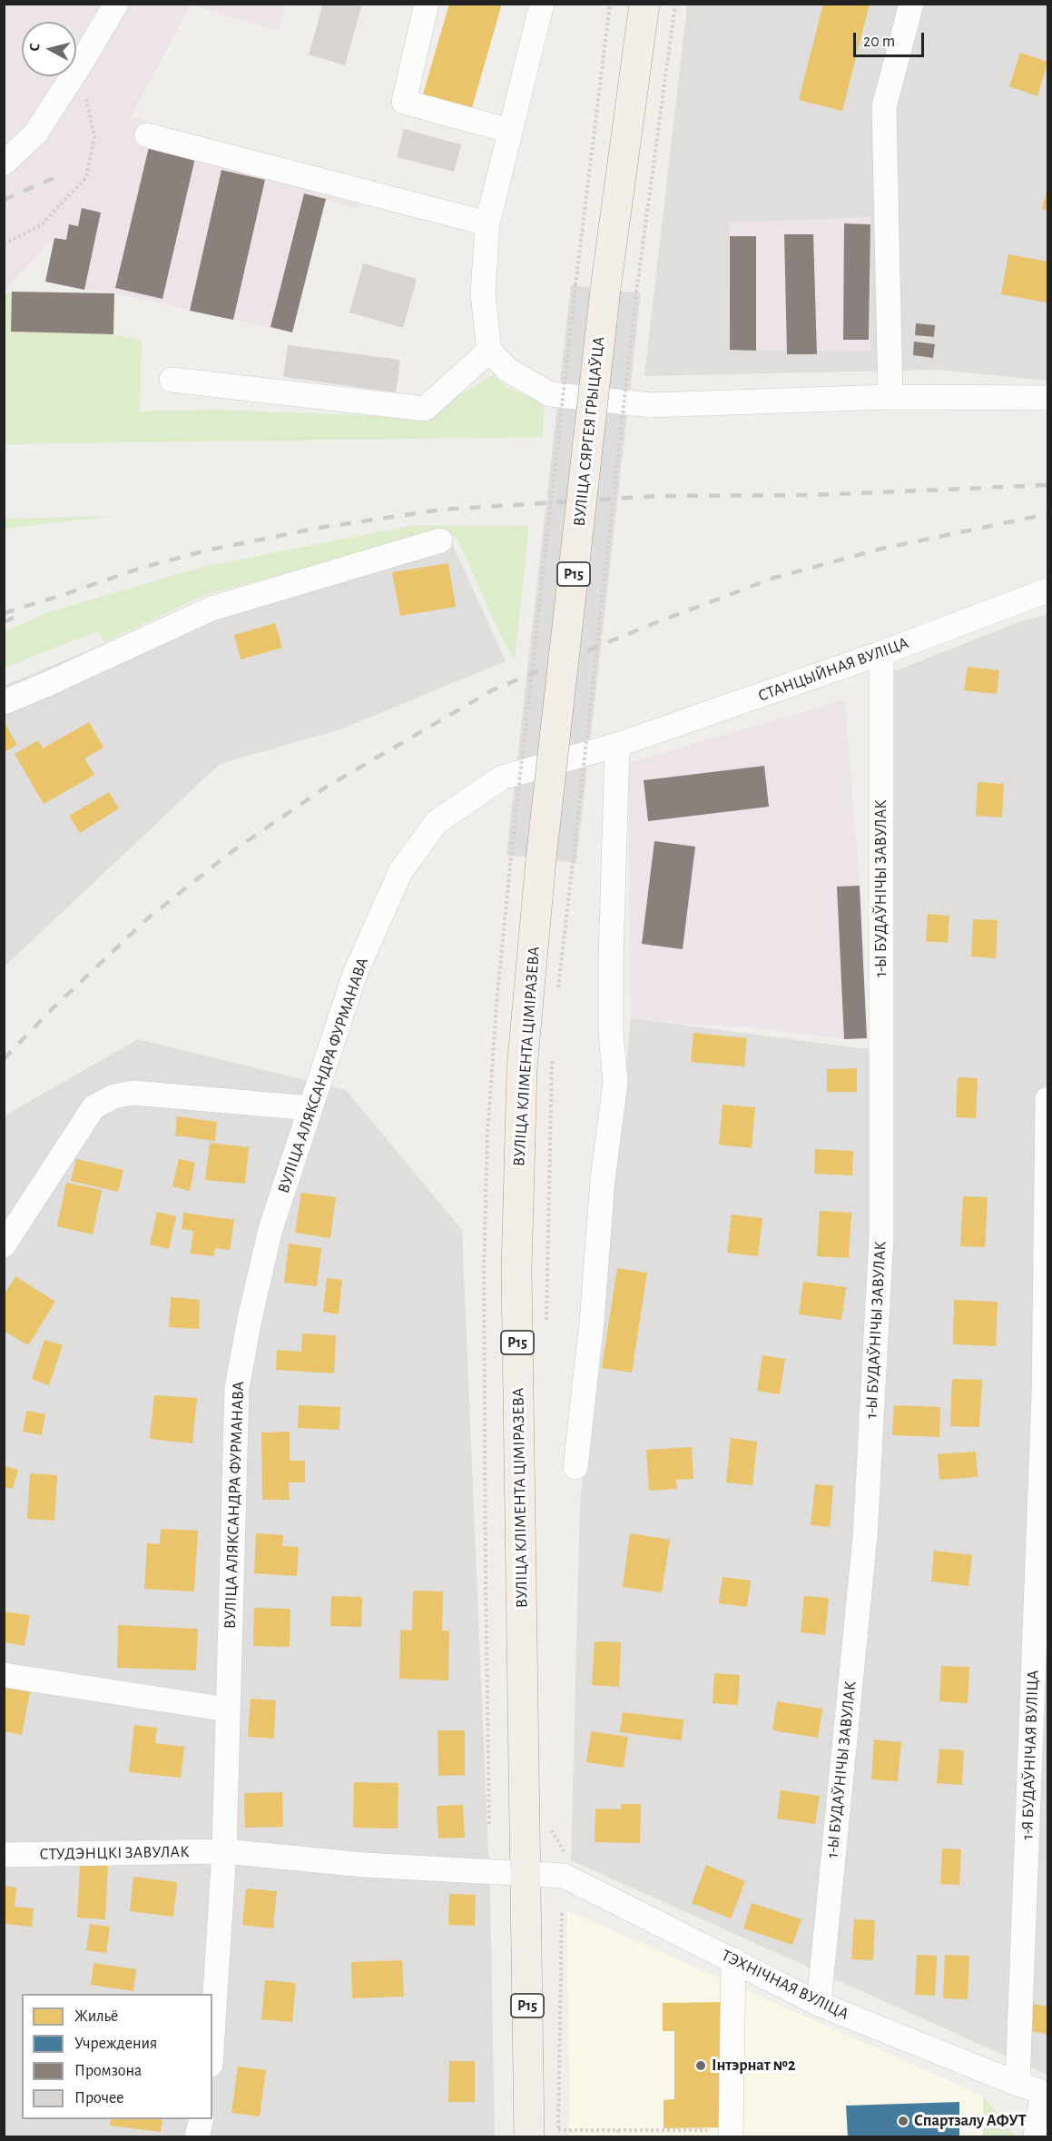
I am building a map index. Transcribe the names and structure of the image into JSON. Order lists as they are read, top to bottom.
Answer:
{
  "streets": {
    "main road": ["ВУЛІЦА СЯРГЕЯ ГРЫЦАЎЦА", "Р15", "ВУЛІЦА КЛІМЕНТА ЦІМІРАЗЕВА"],
    "street": [
      "СТАНЦЫЙНАЯ ВУЛІЦА",
      "1-Ы БУДАЎНІЧЫ ЗАВУЛАК",
      "ВУЛІЦА АЛЯКСАНДРА ФУРМАНАВА",
      "1-Я БУДАЎНІЧАЯ ВУЛІЦА",
      "СТУДЭНЦКІ ЗАВУЛАК",
      "ТЭХНІЧНАЯ ВУЛІЦА"
    ]
  },
  "crossings": [
    ["ВУЛІЦА СЯРГЕЯ ГРЫЦАЎЦА", "ВУЛІЦА КЛІМЕНТА ЦІМІРАЗЕВА"],
    ["СТАНЦЫЙНАЯ ВУЛІЦА", "1-Ы БУДАЎНІЧЫ ЗАВУЛАК"],
    ["СТАНЦЫЙНАЯ ВУЛІЦА", "ВУЛІЦА АЛЯКСАНДРА ФУРМАНАВА"],
    ["1-Ы БУДАЎНІЧЫ ЗАВУЛАК", "ТЭХНІЧНАЯ ВУЛІЦА"],
    ["ВУЛІЦА КЛІМЕНТА ЦІМІРАЗЕВА", "СТУДЭНЦКІ ЗАВУЛАК"],
    ["ВУЛІЦА КЛІМЕНТА ЦІМІРАЗЕВА", "ТЭХНІЧНАЯ ВУЛІЦА"],
    ["ВУЛІЦА АЛЯКСАНДРА ФУРМАНАВА", "СТУДЭНЦКІ ЗАВУЛАК"],
    ["1-Я БУДАЎНІЧАЯ ВУЛІЦА", "ТЭХНІЧНАЯ ВУЛІЦА"],
    ["СТУДЭНЦКІ ЗАВУЛАК", "ТЭХНІЧНАЯ ВУЛІЦА"]
  ],
  "places": ["Інтэрнат №2", "Спартзалу АФУТ"],
  "legend": [
    "Жильё",
    "Учреждения",
    "Промзона",
    "Прочее"
  ],
  "scale_bar": "20 m",
  "north": "left"
}
